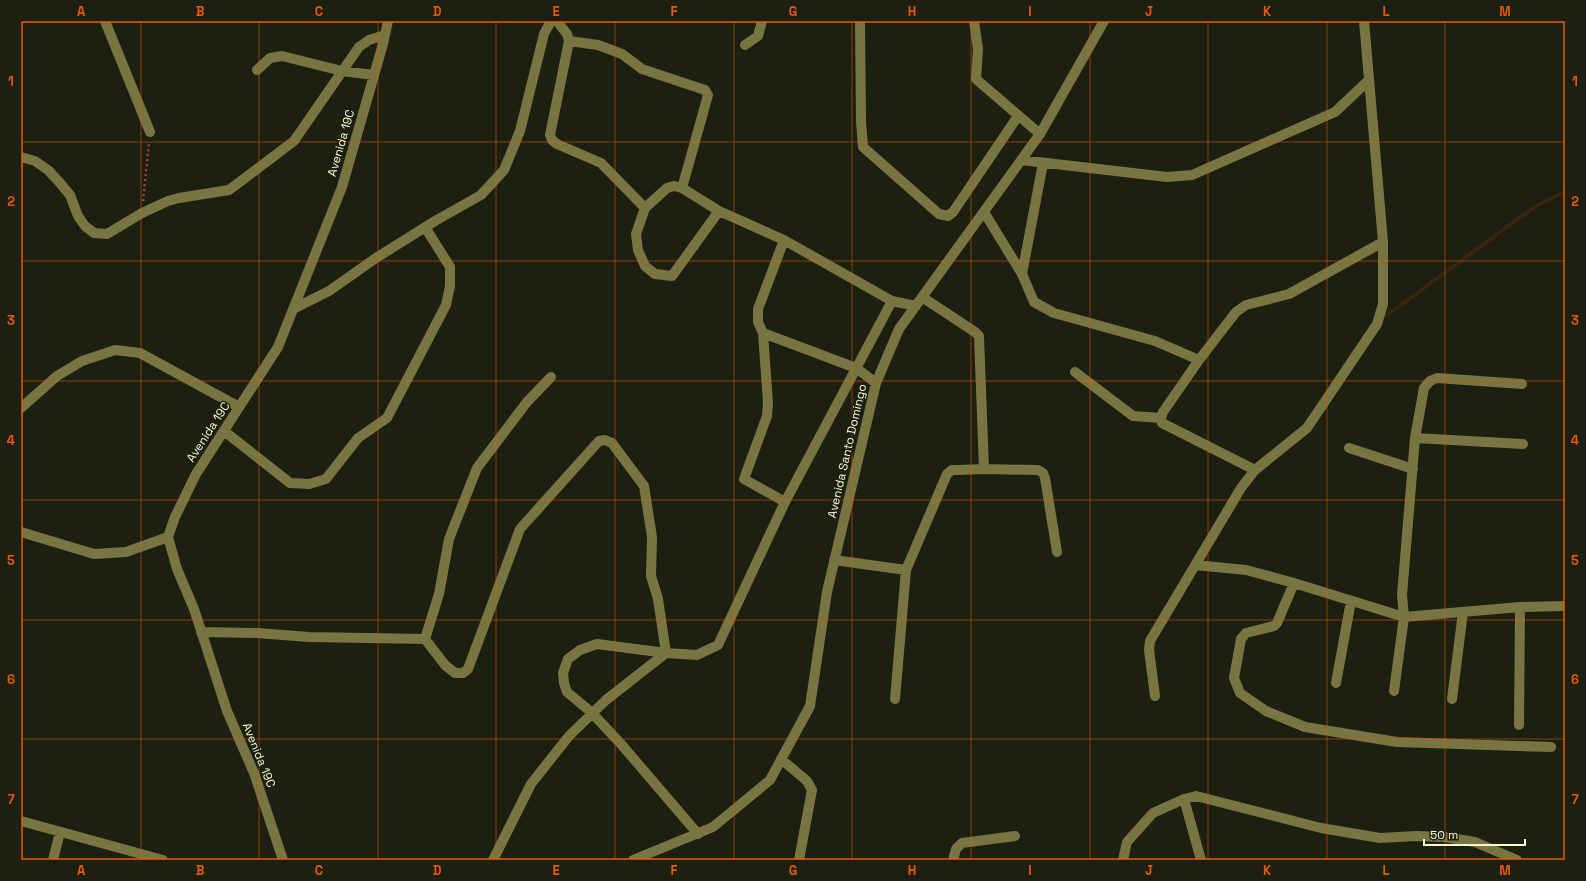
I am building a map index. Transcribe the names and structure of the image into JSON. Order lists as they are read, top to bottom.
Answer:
{
  "streets": {
    "street": ["Avenida 19C", "Avenida Santo Domingo"]
  },
  "scale_bar": "50 m",
  "grid": {
    "columns": [
      "A",
      "B",
      "C",
      "D",
      "E",
      "F",
      "G",
      "H",
      "I",
      "J",
      "K",
      "L",
      "M"
    ],
    "rows": [
      "1",
      "2",
      "3",
      "4",
      "5",
      "6",
      "7"
    ]
  }
}
